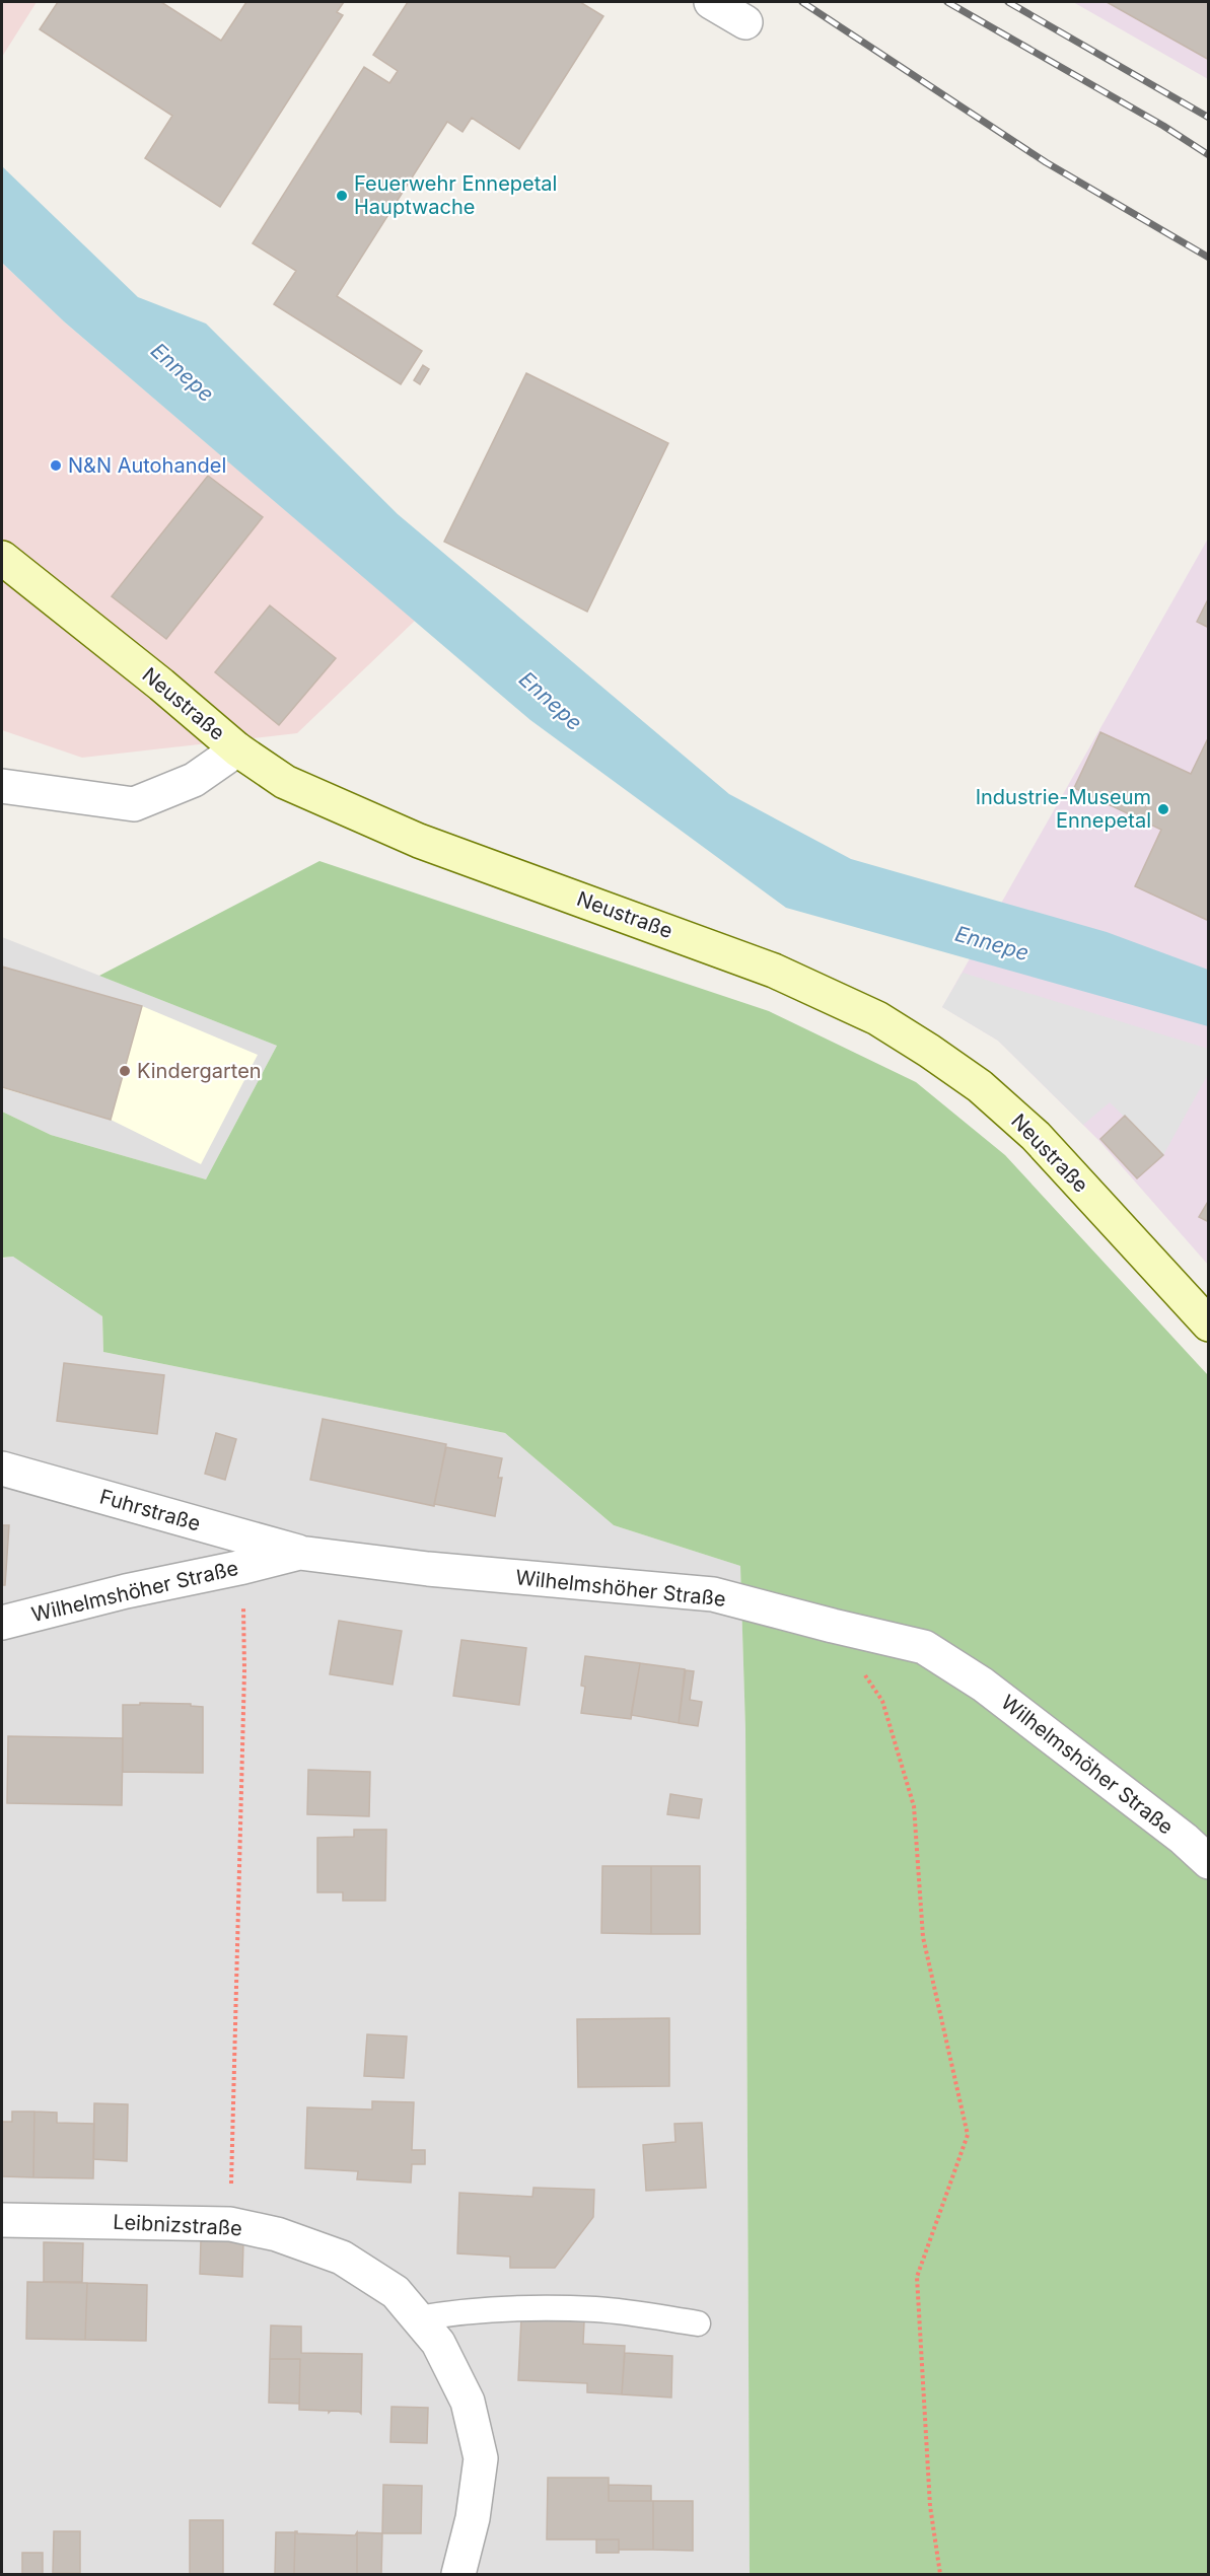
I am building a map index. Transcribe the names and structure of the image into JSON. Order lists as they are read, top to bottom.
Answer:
{
  "streets": {
    "main road": ["Neustraße"],
    "street": ["Fuhrstraße", "Wilhelmshöher Straße", "Leibnizstraße"]
  },
  "crossings": [
    ["Fuhrstraße", "Wilhelmshöher Straße"]
  ],
  "water": ["Ennepe"],
  "places": [
    "Feuerwehr Ennepetal Hauptwache",
    "N&N Autohandel",
    "Industrie-Museum Ennepetal",
    "Kindergarten"
  ]
}
